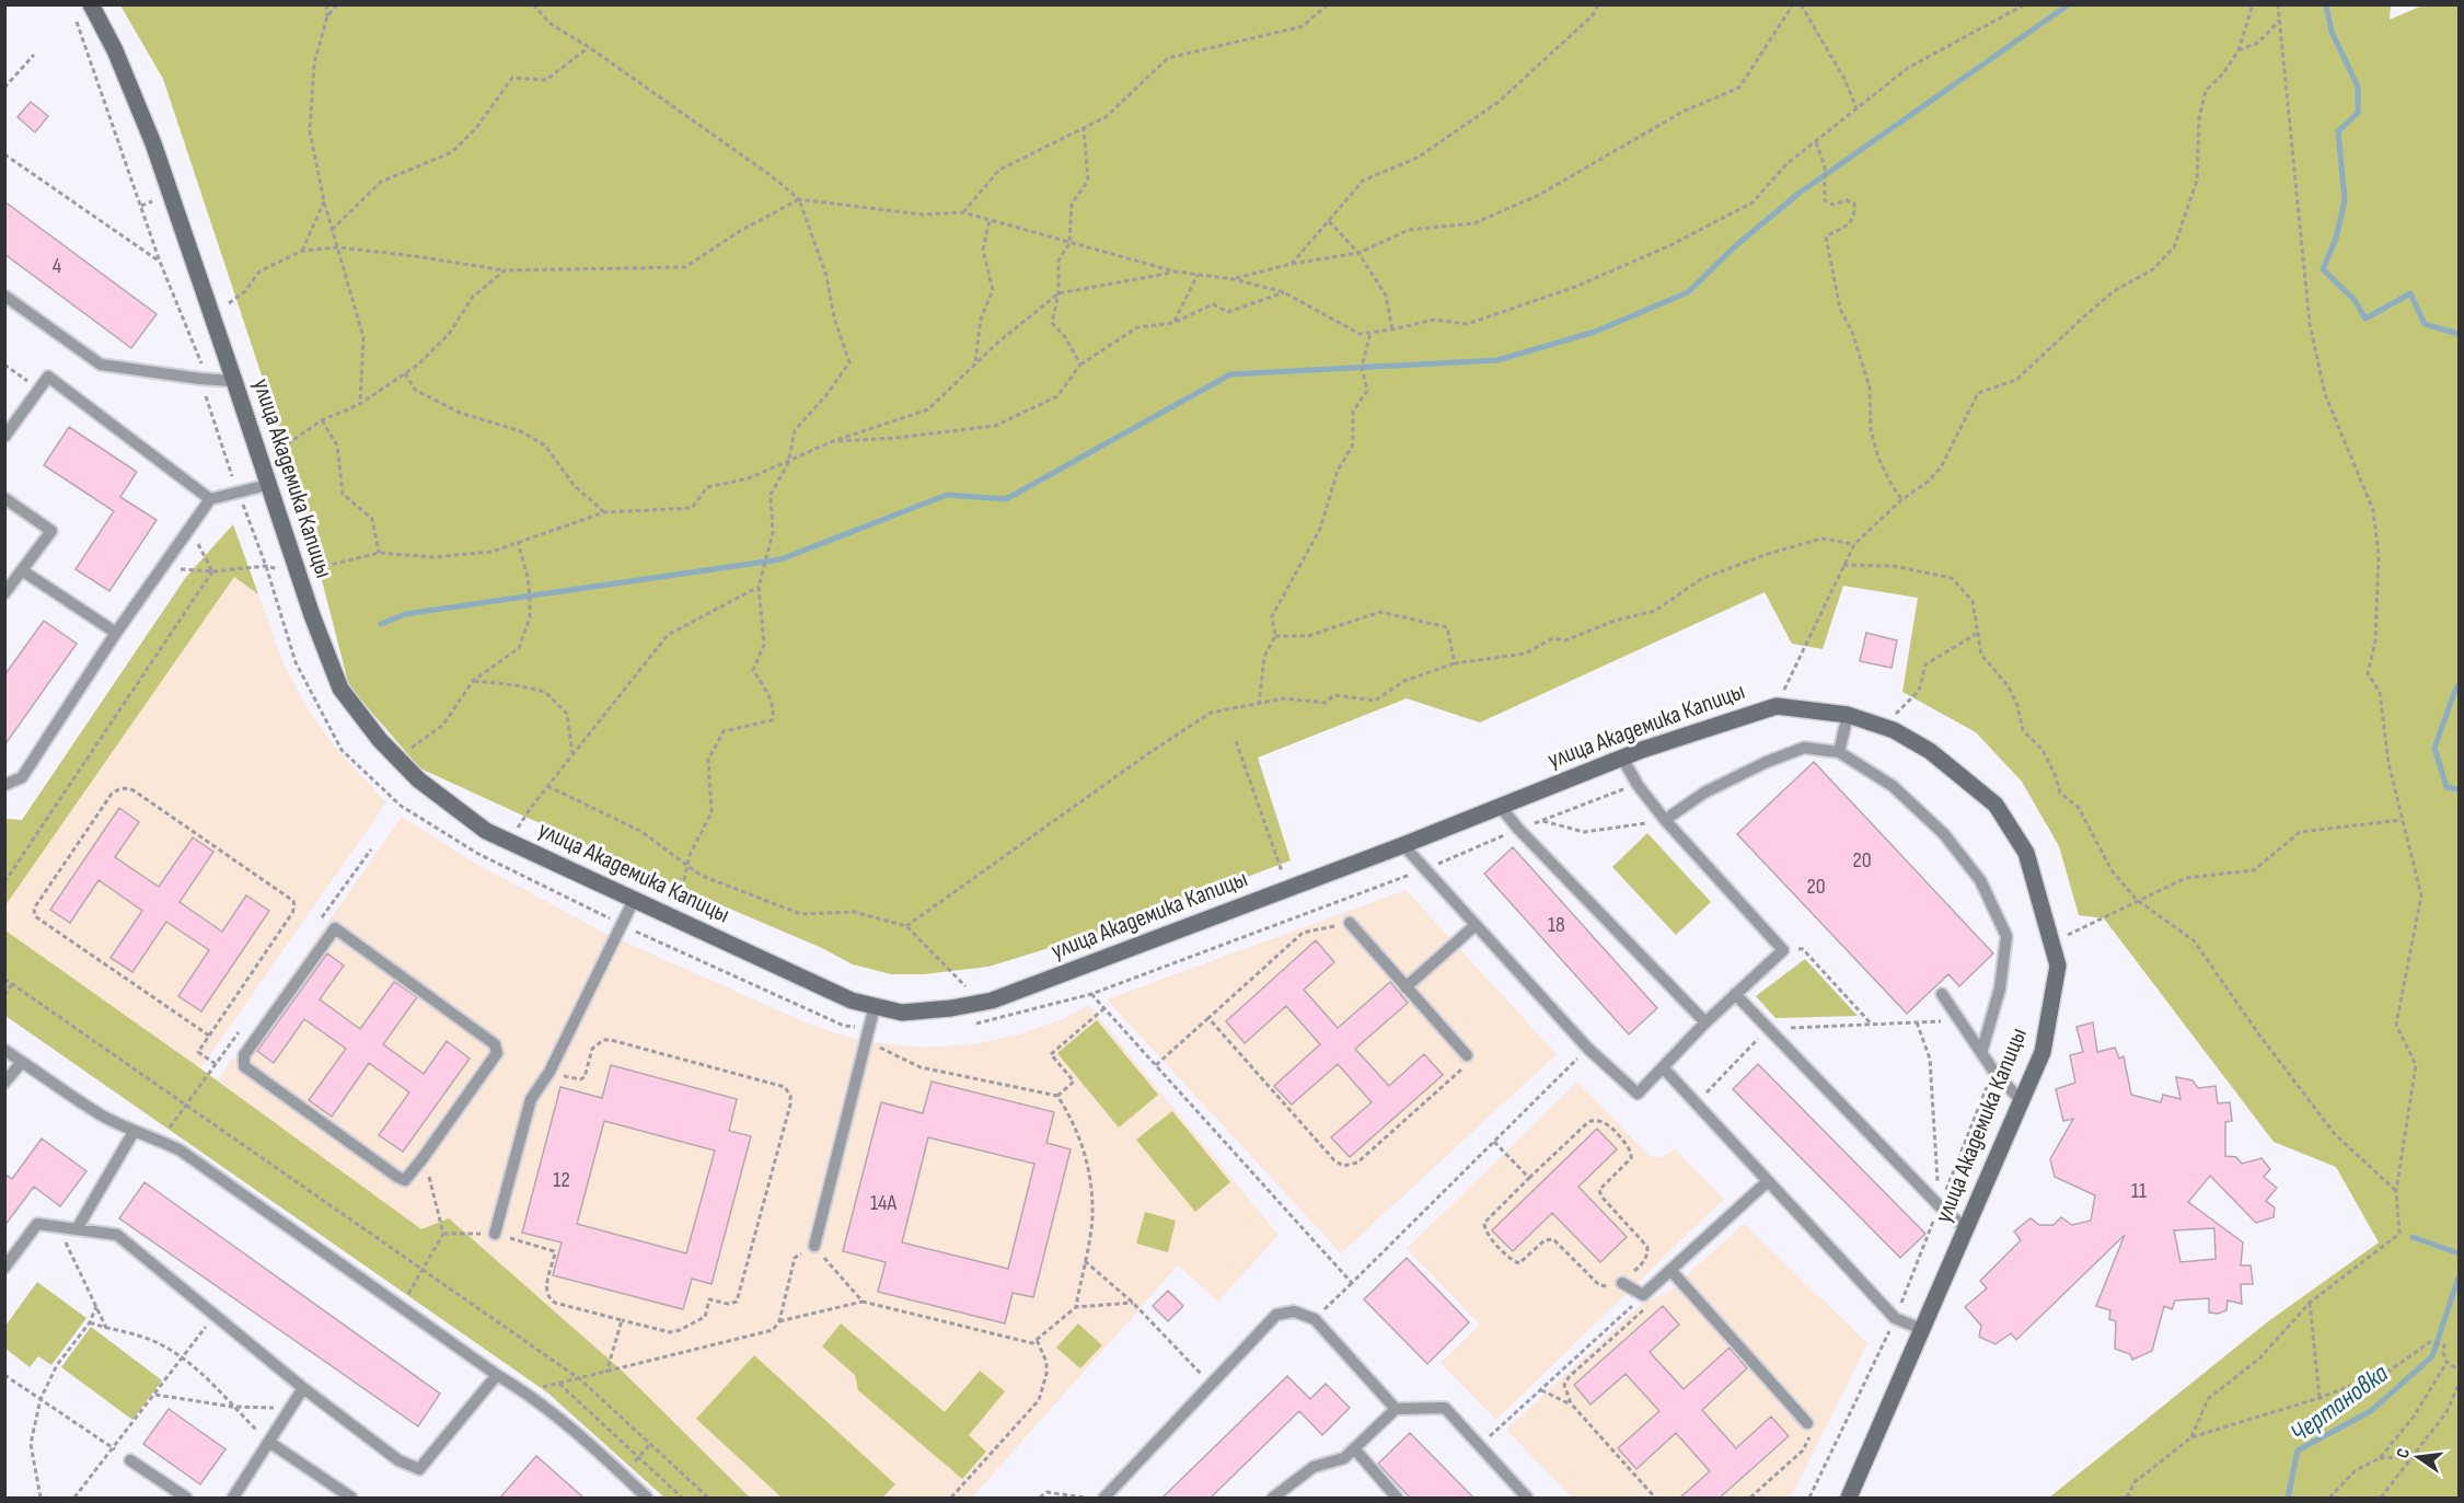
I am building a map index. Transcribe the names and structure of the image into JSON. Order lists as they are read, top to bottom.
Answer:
{
  "streets": {
    "street": ["улица Академика Капицы"]
  },
  "water": ["Чертановка"],
  "house_numbers": [
    "4",
    "20",
    "20",
    "18",
    "12",
    "11",
    "14А"
  ],
  "north": "left"
}
